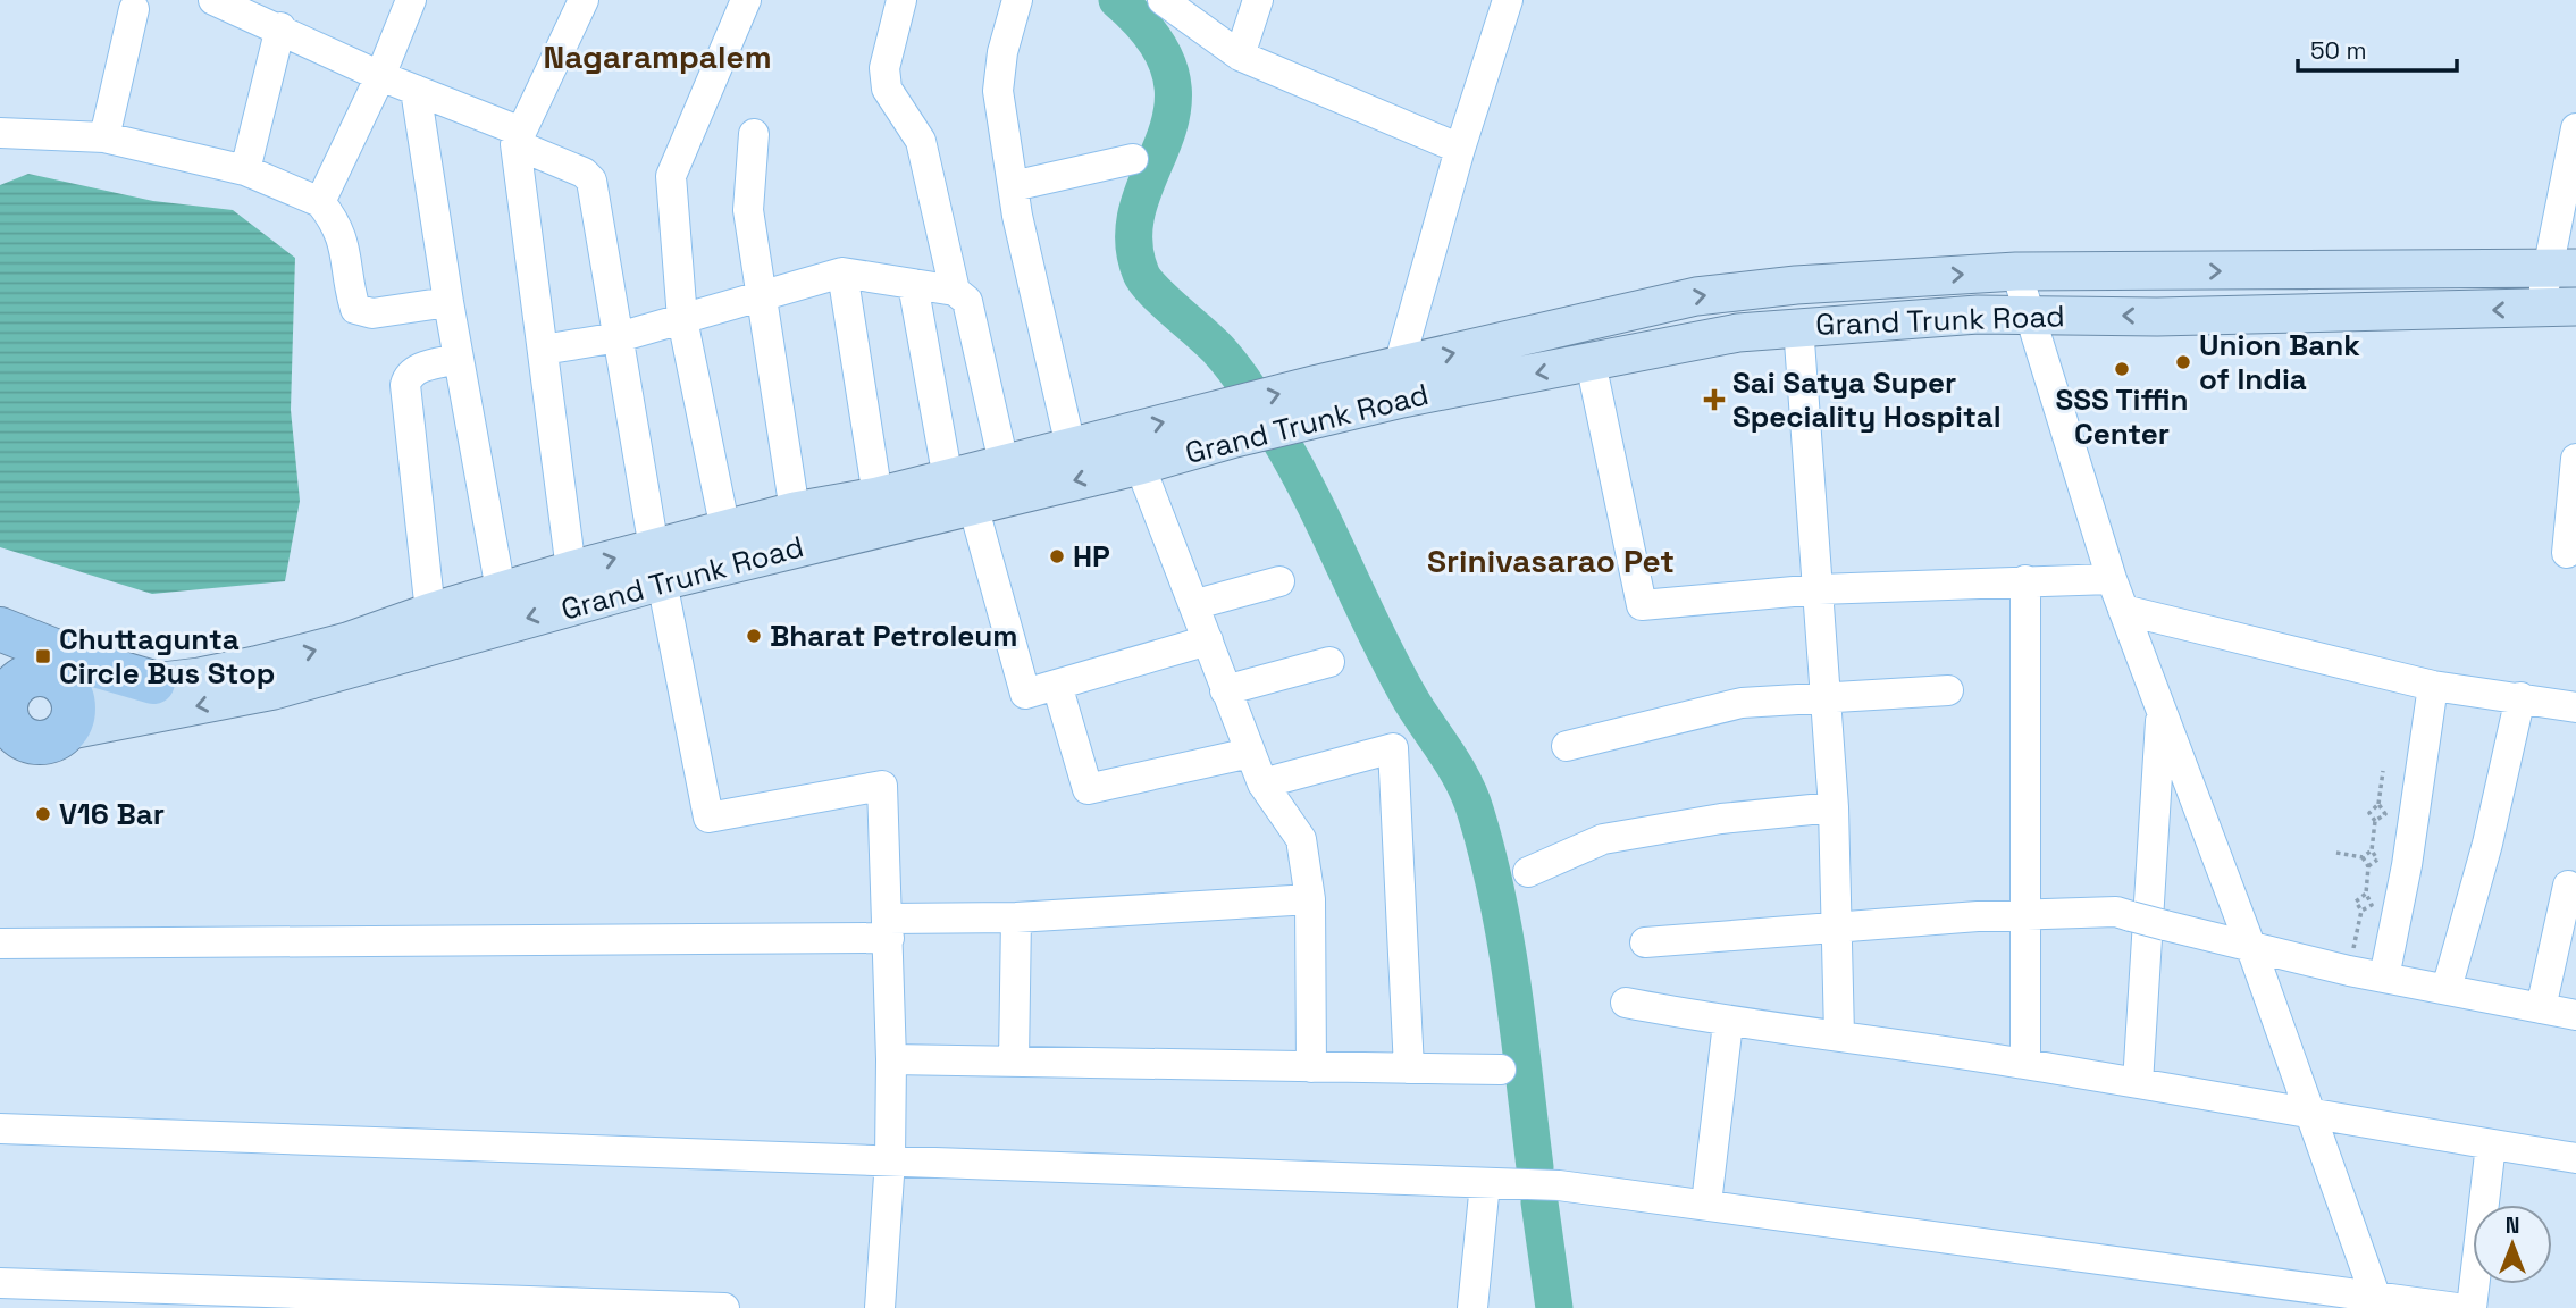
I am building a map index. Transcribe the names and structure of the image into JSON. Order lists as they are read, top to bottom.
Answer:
{
  "streets": {
    "main road": ["Grand Trunk Road"]
  },
  "districts": ["Nagarampalem", "Srinivasarao Pet"],
  "places": {
    "other": [
      "Union Bank of India",
      "SSS Tiffin Center",
      "HP",
      "Bharat Petroleum",
      "V16 Bar"
    ],
    "health": ["Sai Satya Super Speciality Hospital"],
    "transit": ["Chuttagunta Circle Bus Stop"]
  },
  "scale_bar": "50 m",
  "north": "top"
}
